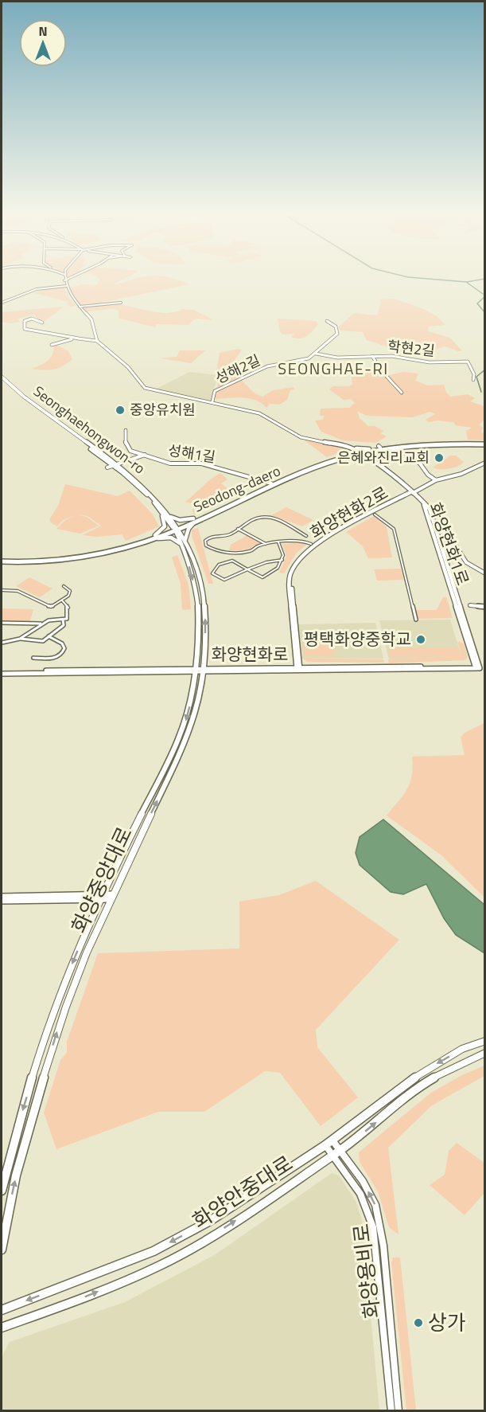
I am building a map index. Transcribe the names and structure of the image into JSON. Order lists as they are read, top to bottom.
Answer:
{
  "streets": {
    "main road": [
      "Seonghaehongwon-ro",
      "Seodong-daero",
      "화양중앙대로",
      "화양안중대로"
    ],
    "street": [
      "학현2길",
      "성해2길",
      "성해1길",
      "화양현화2로",
      "화양현화1로",
      "화양현화로",
      "화양용비로"
    ]
  },
  "crossings": [
    ["Seonghaehongwon-ro", "Seodong-daero"],
    ["Seonghaehongwon-ro", "화양중앙대로"],
    ["성해1길", "Seodong-daero"],
    ["Seodong-daero", "화양현화1로"],
    ["Seodong-daero", "화양중앙대로"],
    ["화양현화2로", "화양현화1로"],
    ["화양현화로", "화양중앙대로"],
    ["화양안중대로", "화양용비로"]
  ],
  "districts": ["SEONGHAE-RI"],
  "places": [
    "중앙유치원",
    "은혜와진리교회",
    "평택화양중학교",
    "상가"
  ],
  "north": "top"
}
